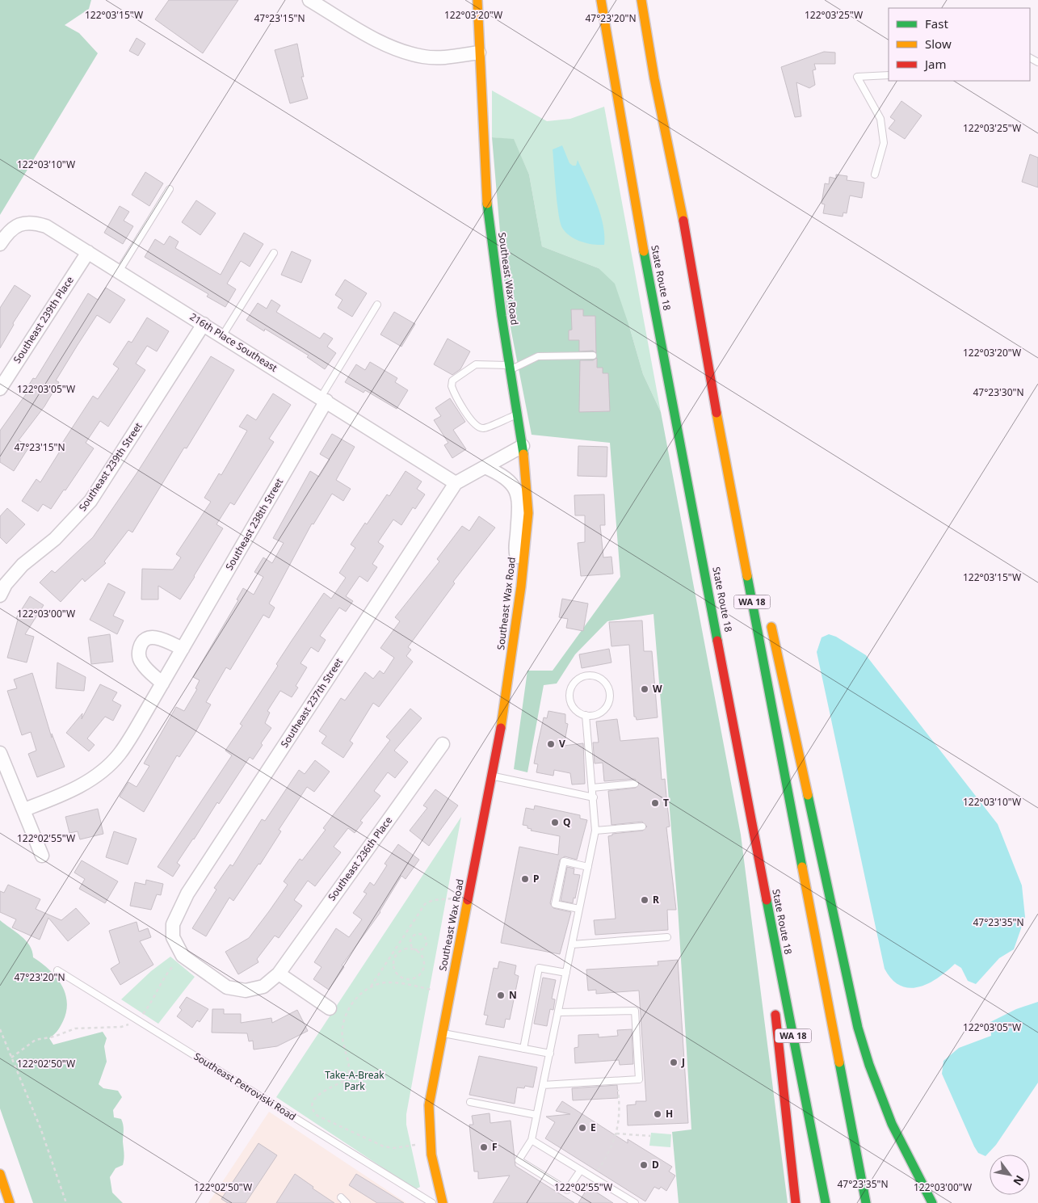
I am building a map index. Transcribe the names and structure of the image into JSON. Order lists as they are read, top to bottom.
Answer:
{
  "streets": {
    "main road": ["State Route 18", "Southeast Wax Road", "WA 18"],
    "street": [
      "Southeast 239th Place",
      "216th Place Southeast",
      "Southeast 239th Street",
      "Southeast 238th Street",
      "Southeast 237th Street",
      "Southeast 236th Place"
    ],
    "lane": ["Southeast Petroviski Road"]
  },
  "crossings": [
    ["Southeast Wax Road", "Southeast 237th Street"],
    ["Southeast 239th Place", "216th Place Southeast"],
    ["216th Place Southeast", "Southeast 239th Street"],
    ["216th Place Southeast", "Southeast 238th Street"],
    ["216th Place Southeast", "Southeast 237th Street"],
    ["Southeast 237th Street", "Southeast 236th Place"]
  ],
  "parks": ["Take-A-Break Park"],
  "places": [
    "W",
    "V",
    "T",
    "Q",
    "P",
    "R",
    "N",
    "J",
    "H",
    "E",
    "F",
    "D"
  ],
  "legend": ["Fast", "Slow", "Jam"],
  "north": "bottom right",
  "coordinates": [
    "122°03'25\"W",
    "122°03'15\"W",
    "122°03'20\"W",
    "47°23'15\"N",
    "47°23'20\"N",
    "122°03'10\"W",
    "122°03'05\"W",
    "47°23'30\"N",
    "122°03'00\"W",
    "122°02'55\"W",
    "47°23'35\"N",
    "122°02'50\"W"
  ]
}
